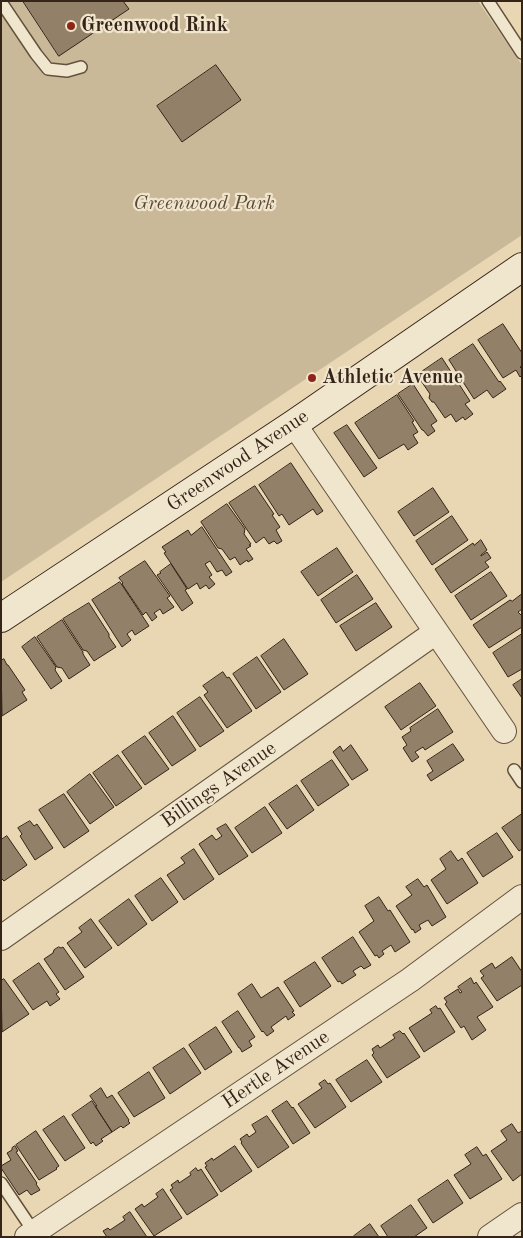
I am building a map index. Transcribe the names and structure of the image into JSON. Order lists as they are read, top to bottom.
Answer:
{
  "streets": {
    "street": ["Greenwood Avenue", "Billings Avenue", "Hertle Avenue"]
  },
  "parks": ["Greenwood Park"],
  "places": ["Greenwood Rink", "Athletic Avenue"]
}
